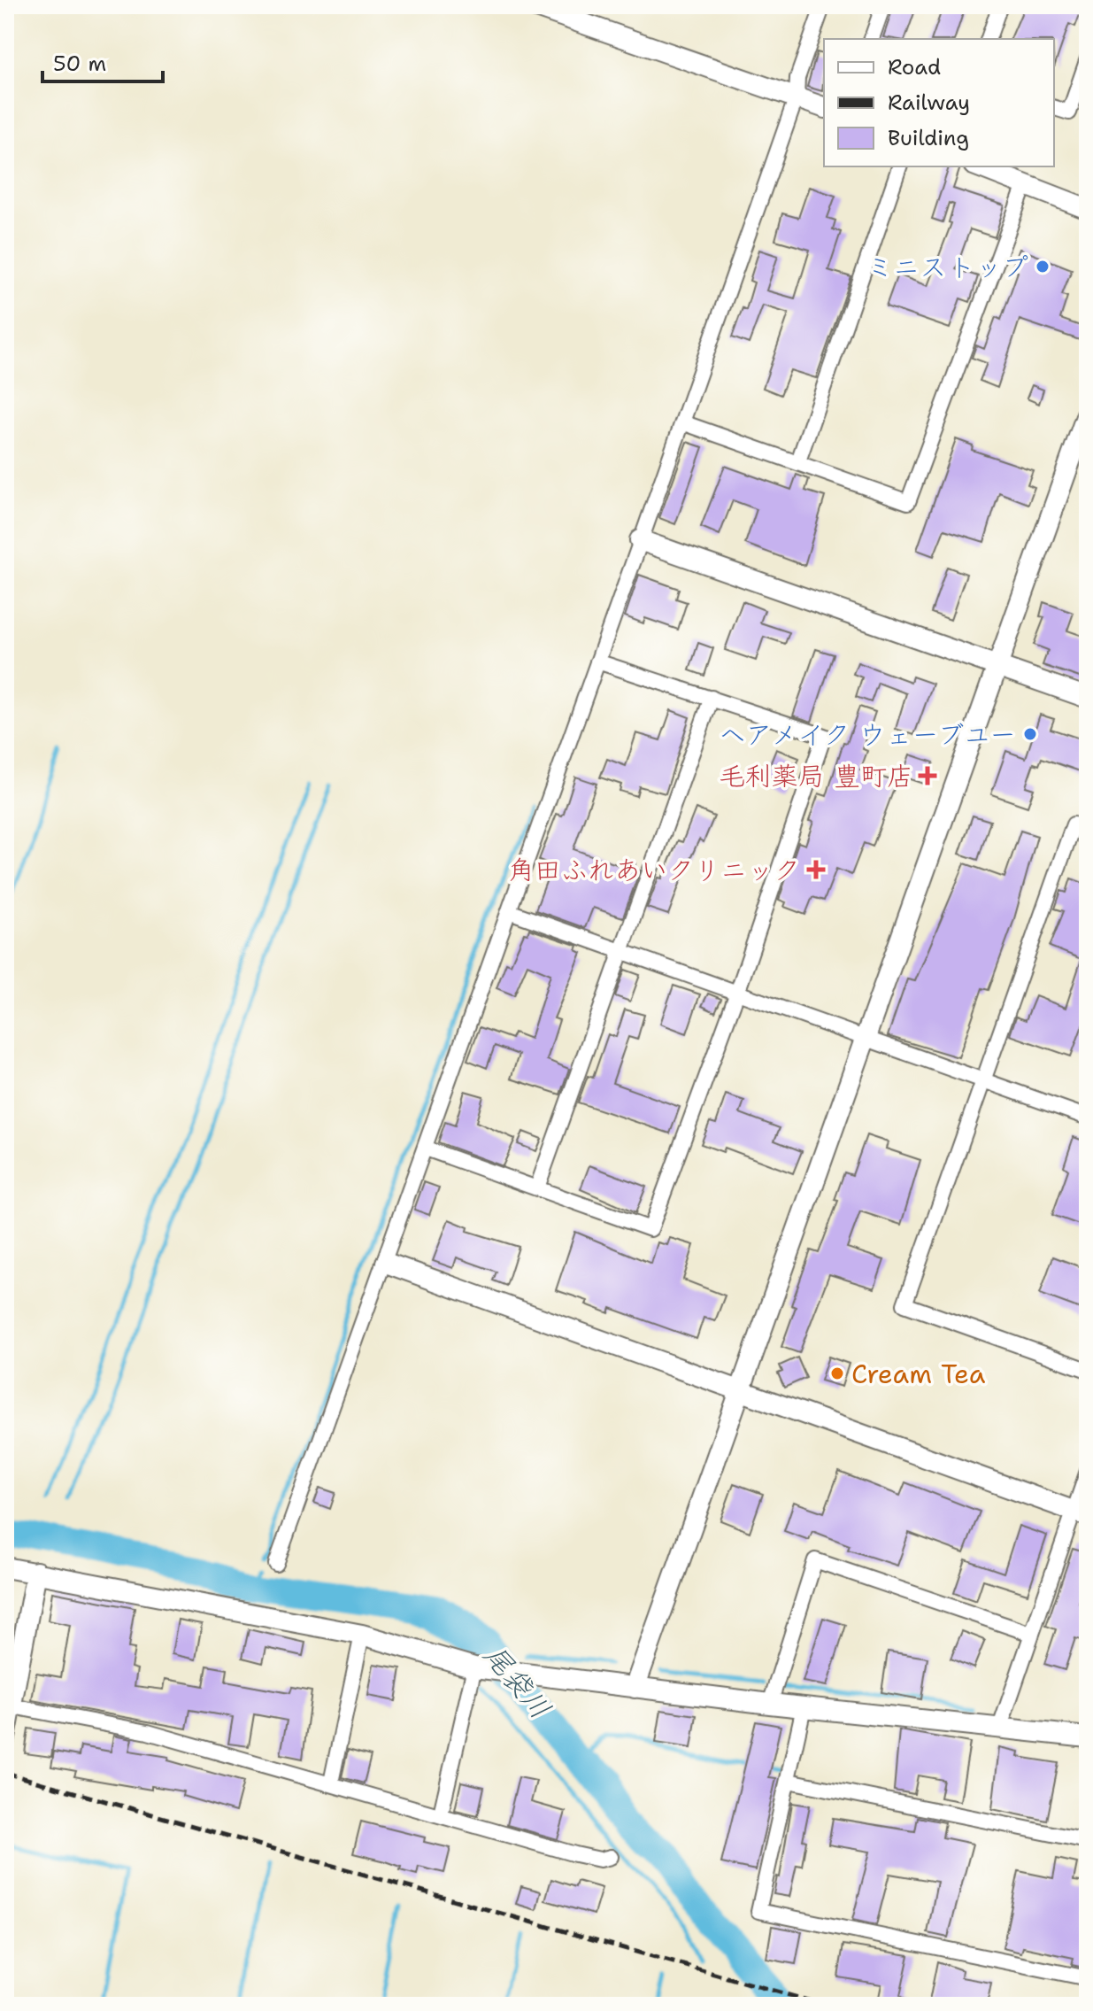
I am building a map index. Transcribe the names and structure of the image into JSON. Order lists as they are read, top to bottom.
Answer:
{
  "water": ["尾袋川"],
  "places": {
    "other": ["ミニストップ", "ヘアメイク ウェーブユー", "Cream Tea"],
    "health": ["毛利薬局 豊町店", "角田ふれあいクリニック"]
  },
  "legend": ["Road", "Railway", "Building"],
  "scale_bar": "50 m"
}
